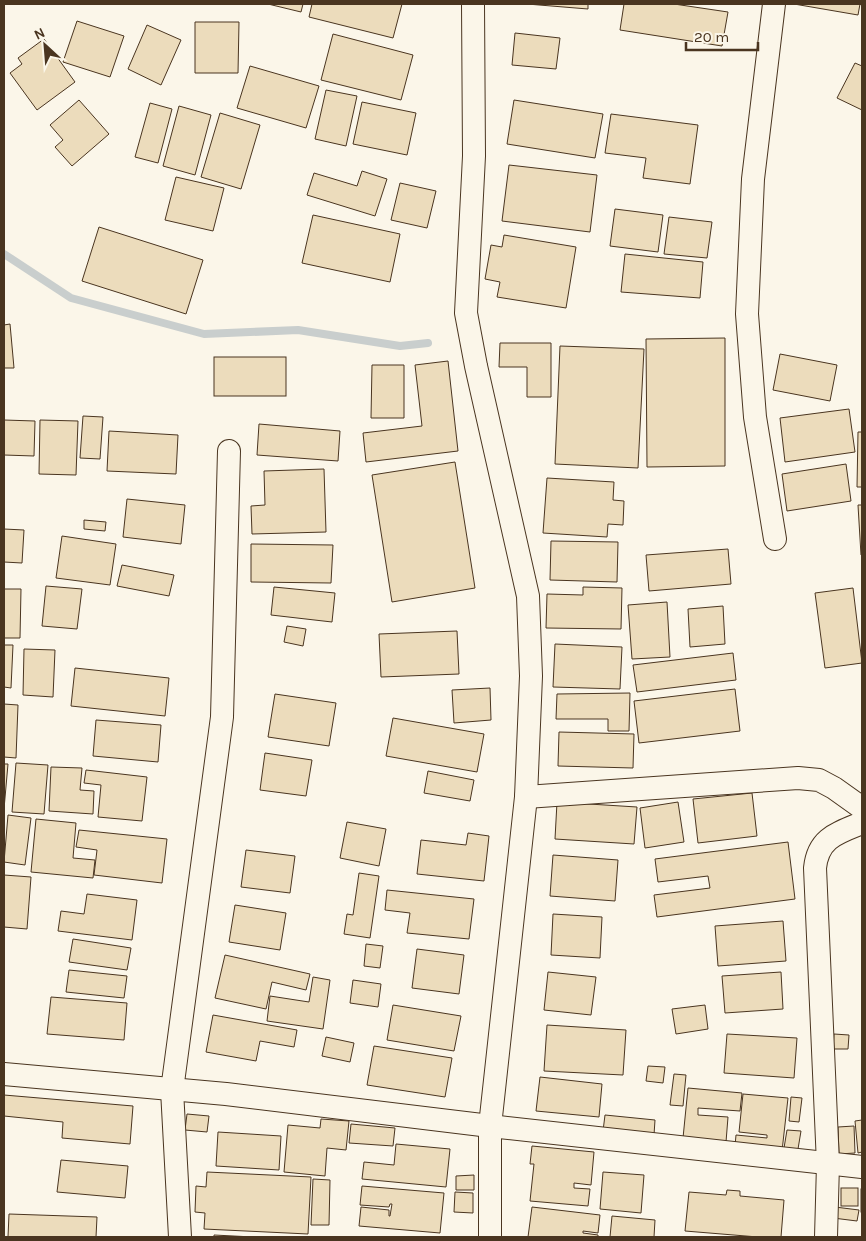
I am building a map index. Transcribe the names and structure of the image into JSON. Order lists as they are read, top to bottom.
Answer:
{
  "scale_bar": "20 m",
  "north": "top left"
}
